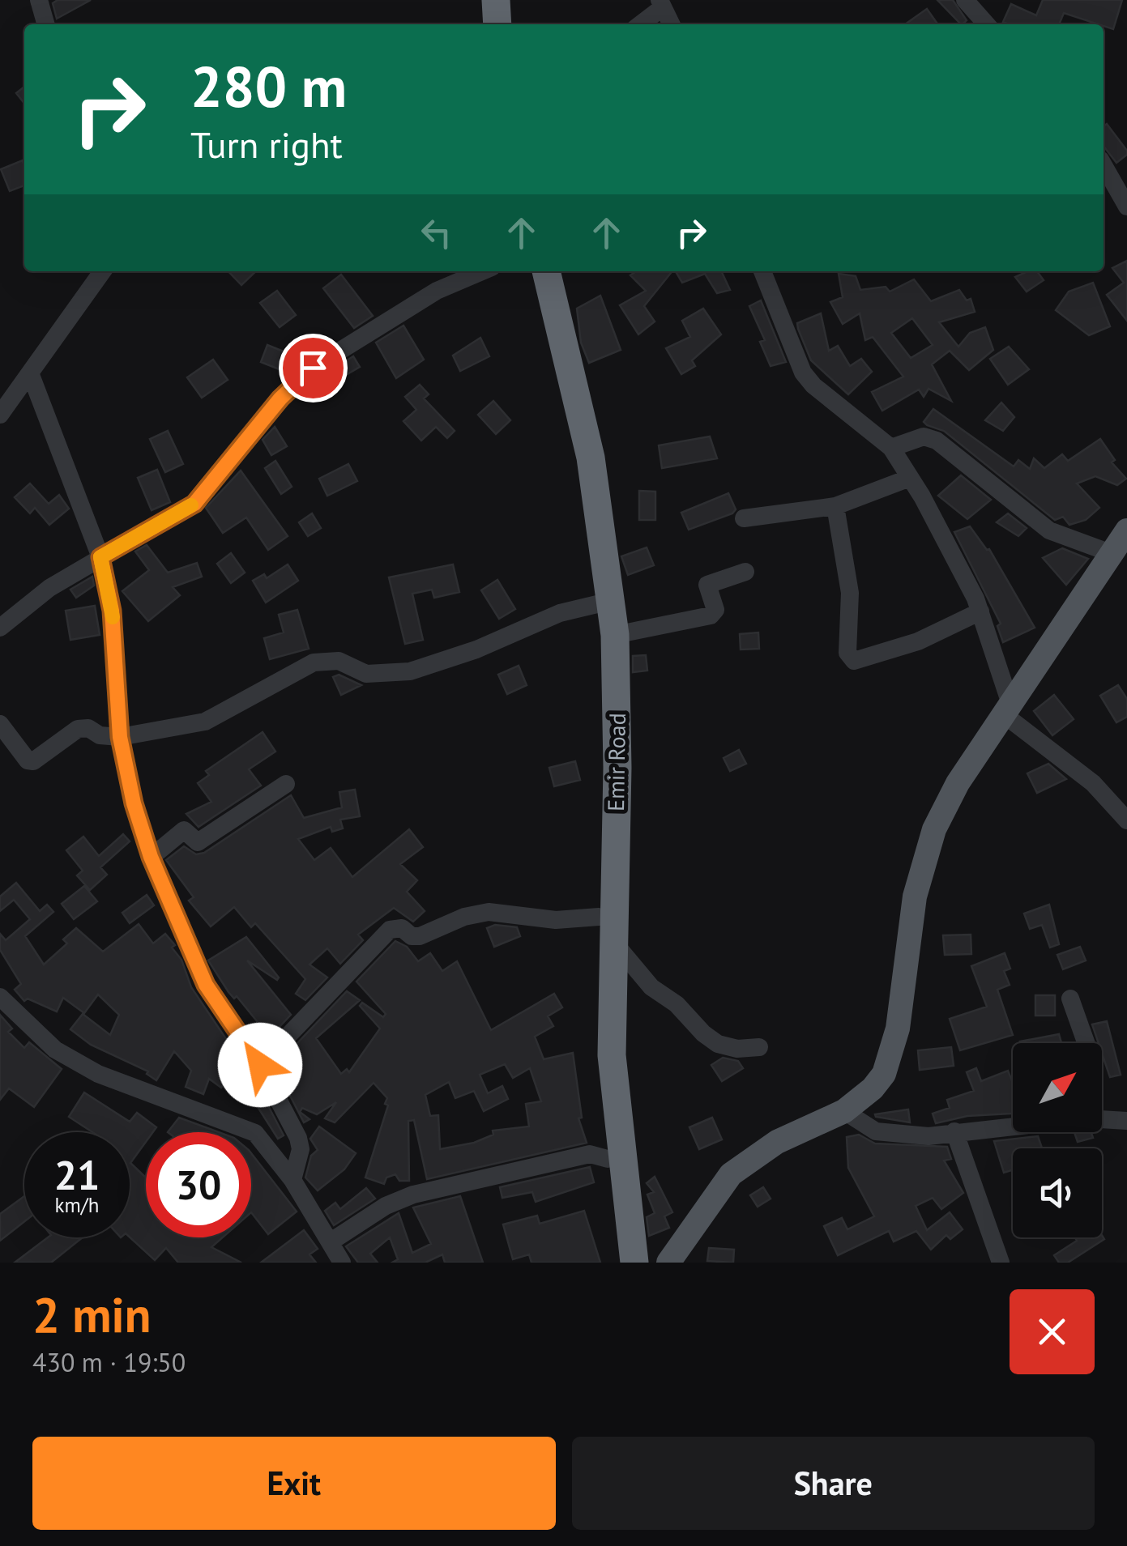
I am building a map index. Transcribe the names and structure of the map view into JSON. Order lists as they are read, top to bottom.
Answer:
{
  "streets": {
    "highway": ["Emir Road"]
  },
  "north": "top right",
  "page": {
    "turn": ["280 m", "Turn right"],
    "speed": "21 km/h",
    "limit": "30",
    "heading": ["2 min", "430 m · 19:50"],
    "buttons": ["Exit", "Share"]
  }
}
